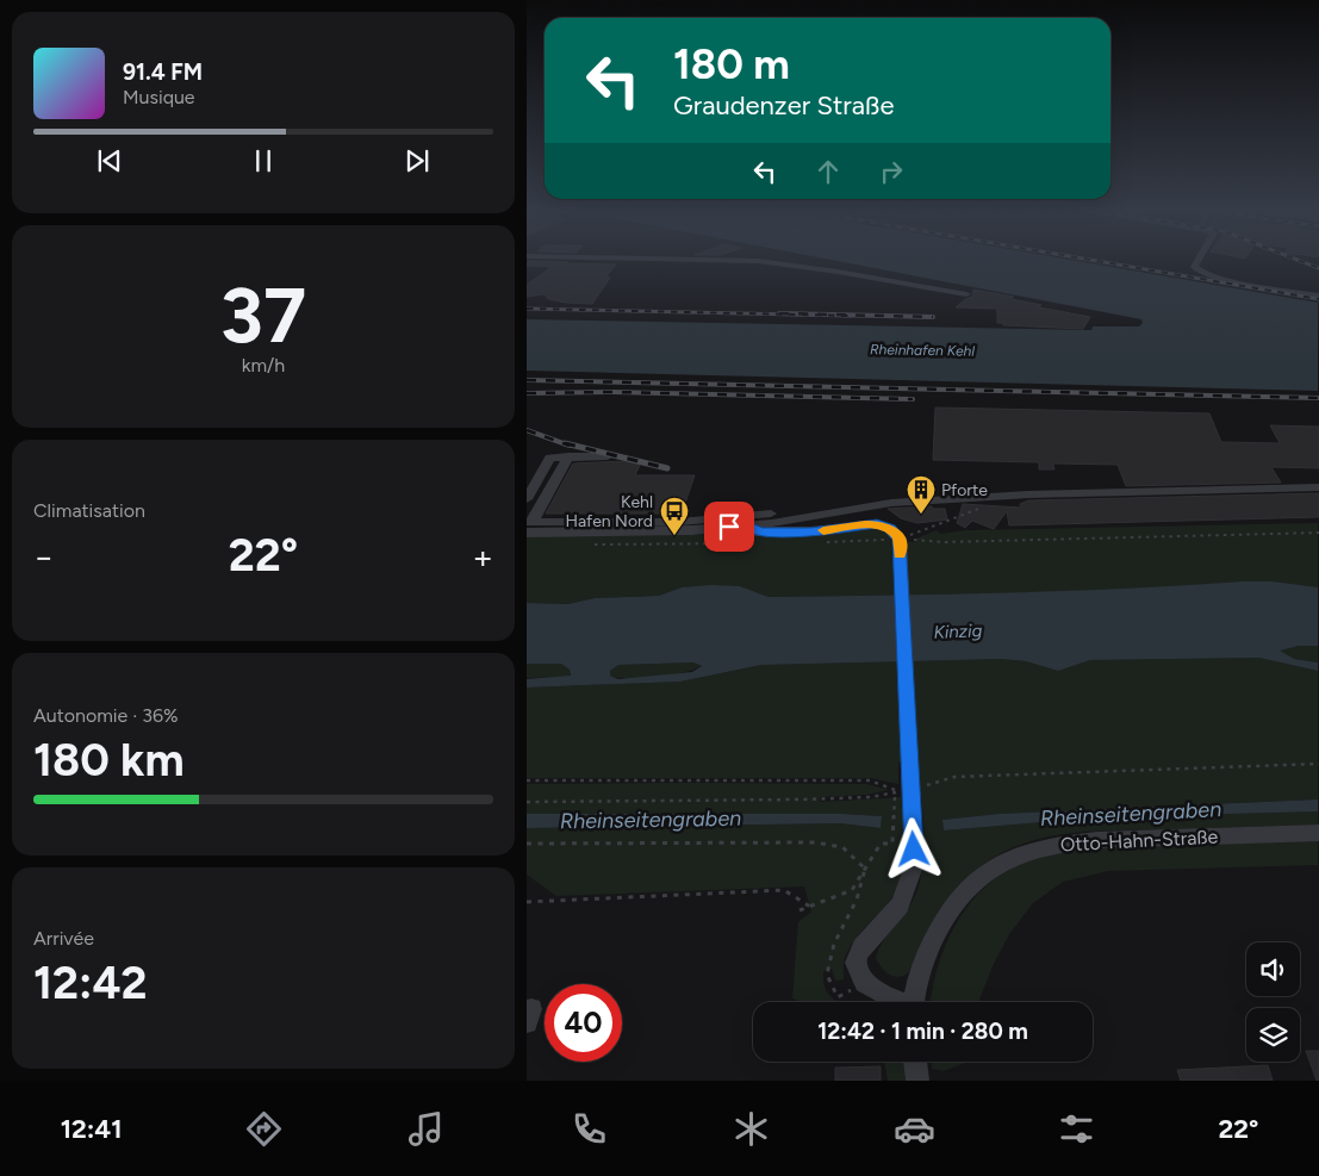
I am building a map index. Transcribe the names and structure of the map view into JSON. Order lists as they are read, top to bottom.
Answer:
{
  "streets": {
    "street": ["Otto-Hahn-Straße"]
  },
  "water": ["Rheinhafen Kehl", "Kinzig", "Rheinseitengraben"],
  "places": {
    "building": ["Pforte"],
    "bus stop": ["Kehl Hafen Nord"]
  },
  "page": {
    "turn": ["180 m", "Graudenzer Straße"],
    "song": ["91.4 FM", "Musique"],
    "tile": [
      ["37", "km/h"],
      "Climatisation",
      ["Autonomie · 36%", "180 km"],
      ["Arrivée", "12:42"]
    ],
    "heat": ["−", "22°", "+"],
    "limit": "40",
    "trip": "12:42 · 1 min · 280 m",
    "tabs": ["12:41", "22°"]
  }
}
